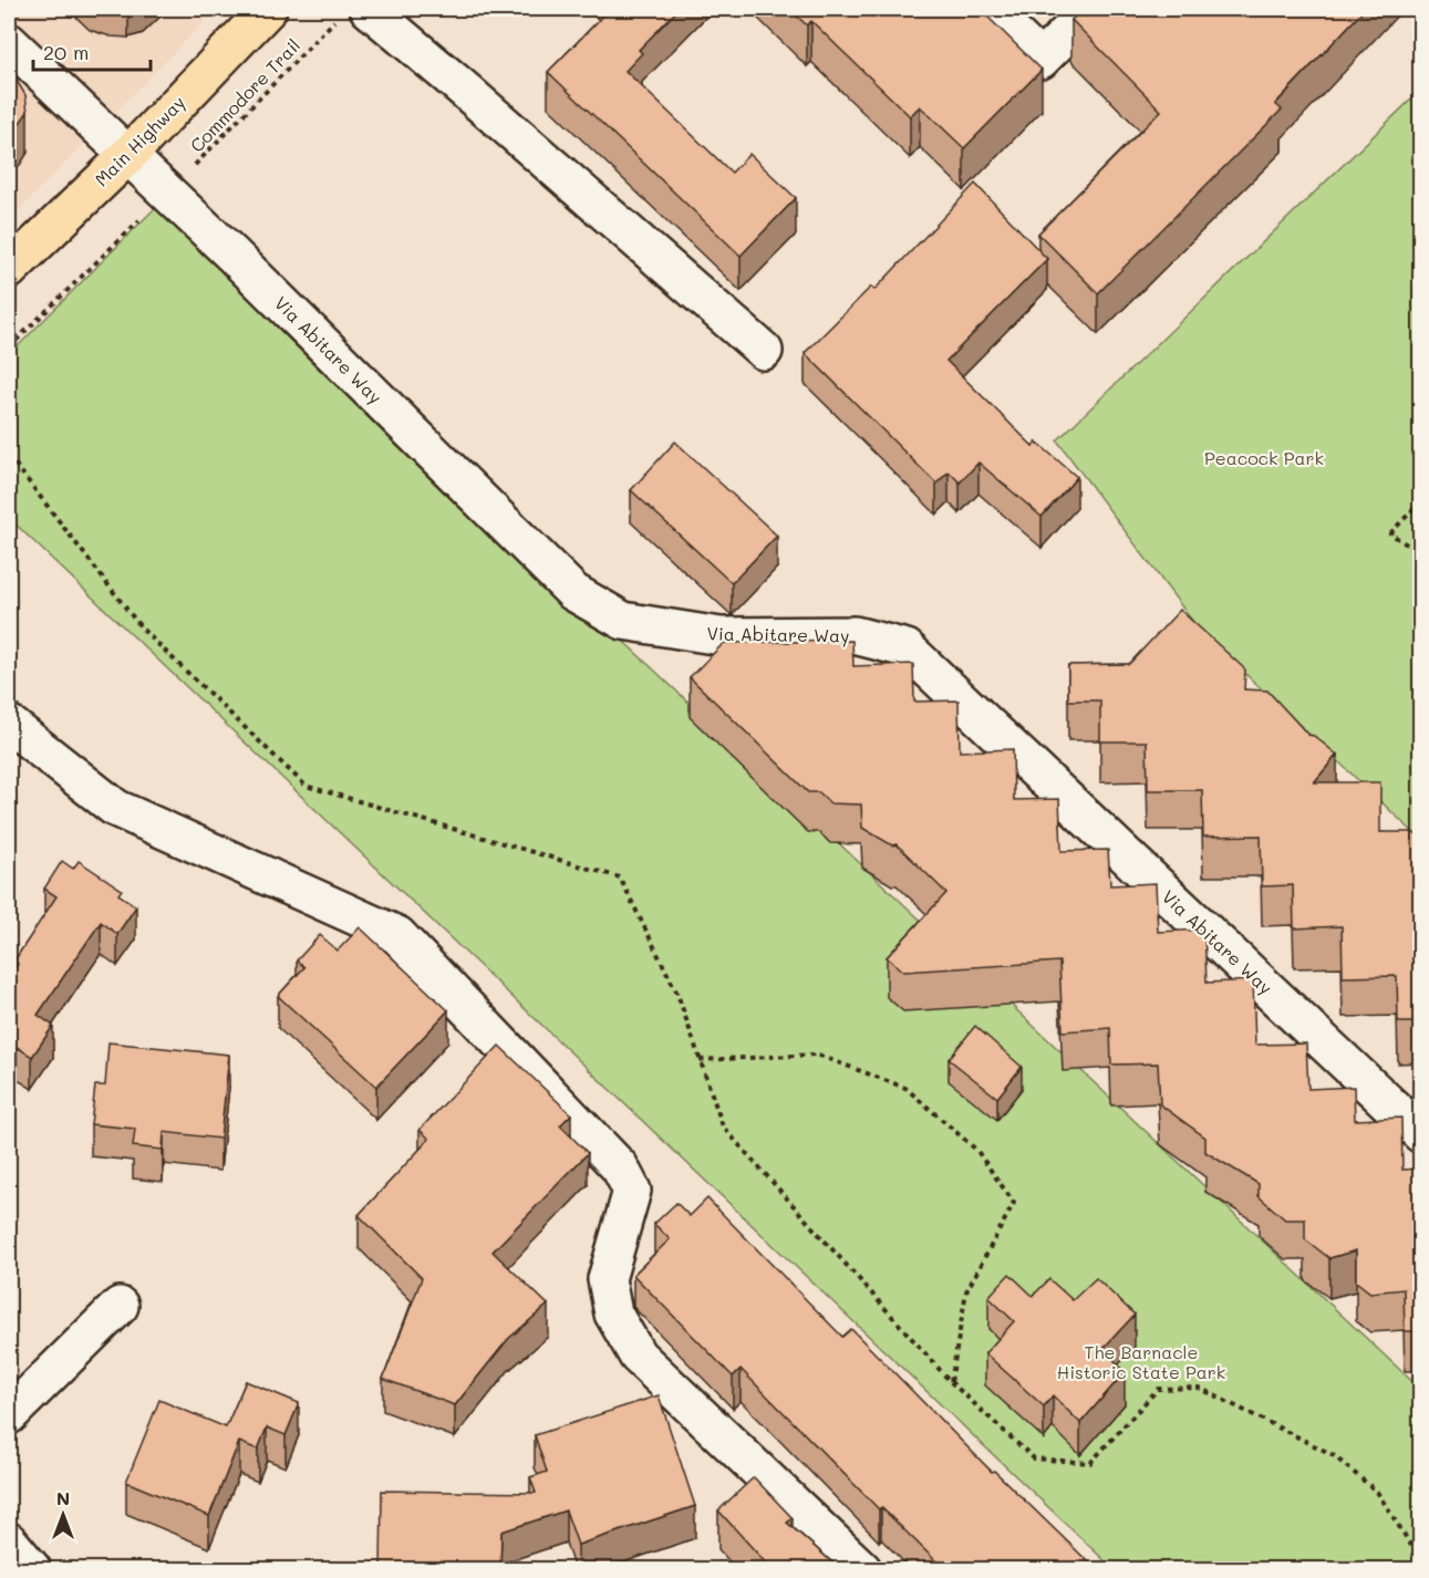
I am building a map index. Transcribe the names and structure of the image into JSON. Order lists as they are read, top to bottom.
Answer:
{
  "streets": {
    "main road": ["Main Highway"],
    "street": ["Via Abitare Way"],
    "path": ["Commodore Trail"]
  },
  "crossings": [
    ["Main Highway", "Via Abitare Way"]
  ],
  "parks": ["Peacock Park", "The Barnacle Historic State Park"],
  "scale_bar": "20 m",
  "north": "top"
}
